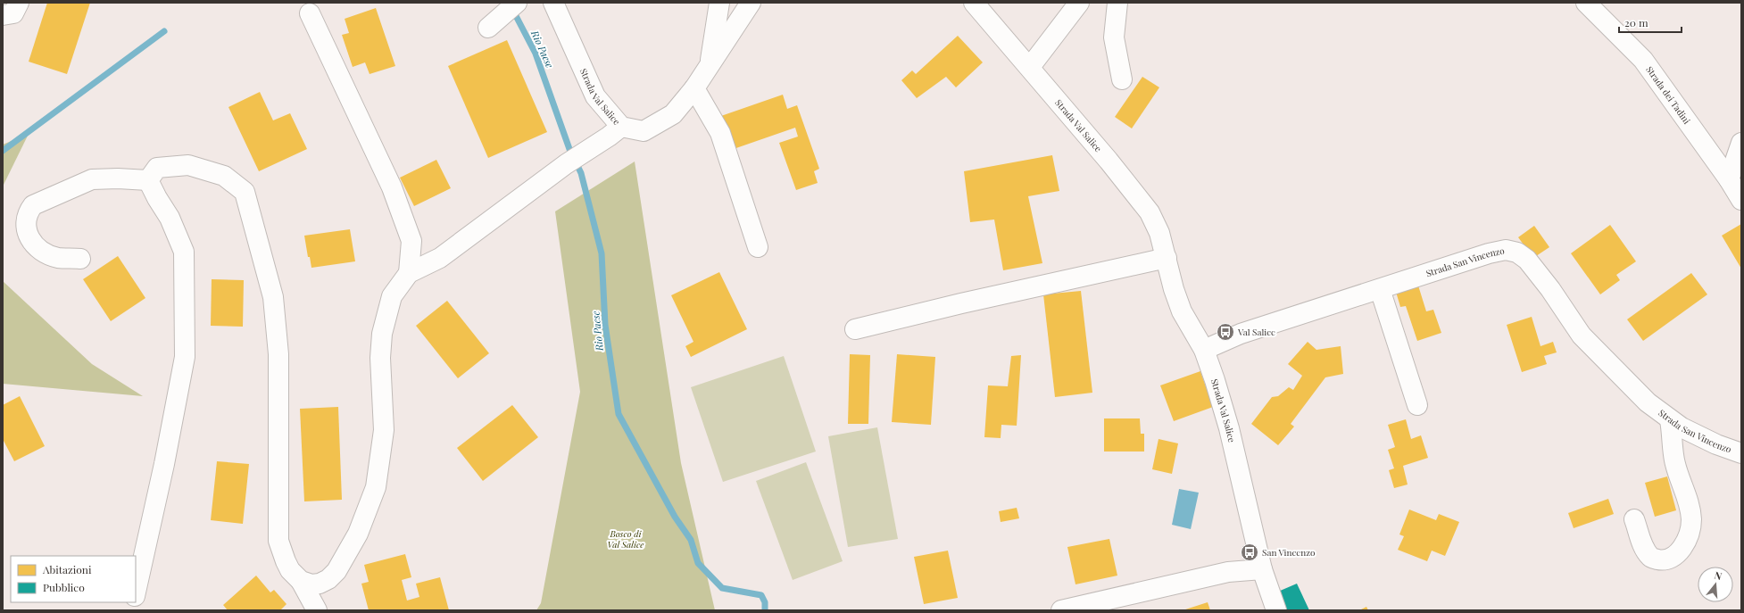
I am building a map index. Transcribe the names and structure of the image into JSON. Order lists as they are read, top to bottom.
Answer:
{
  "streets": {
    "street": ["Strada Val Salice", "Strada dei Tadini", "Strada San Vincenzo"]
  },
  "crossings": [
    ["Strada Val Salice", "Strada San Vincenzo"]
  ],
  "water": ["Rio Paese"],
  "parks": ["Bosco di Val Salice"],
  "places": {
    "bus stop": ["Val Salice", "San Vincenzo"]
  },
  "legend": ["Abitazioni", "Pubblico"],
  "scale_bar": "20 m",
  "north": "top"
}
